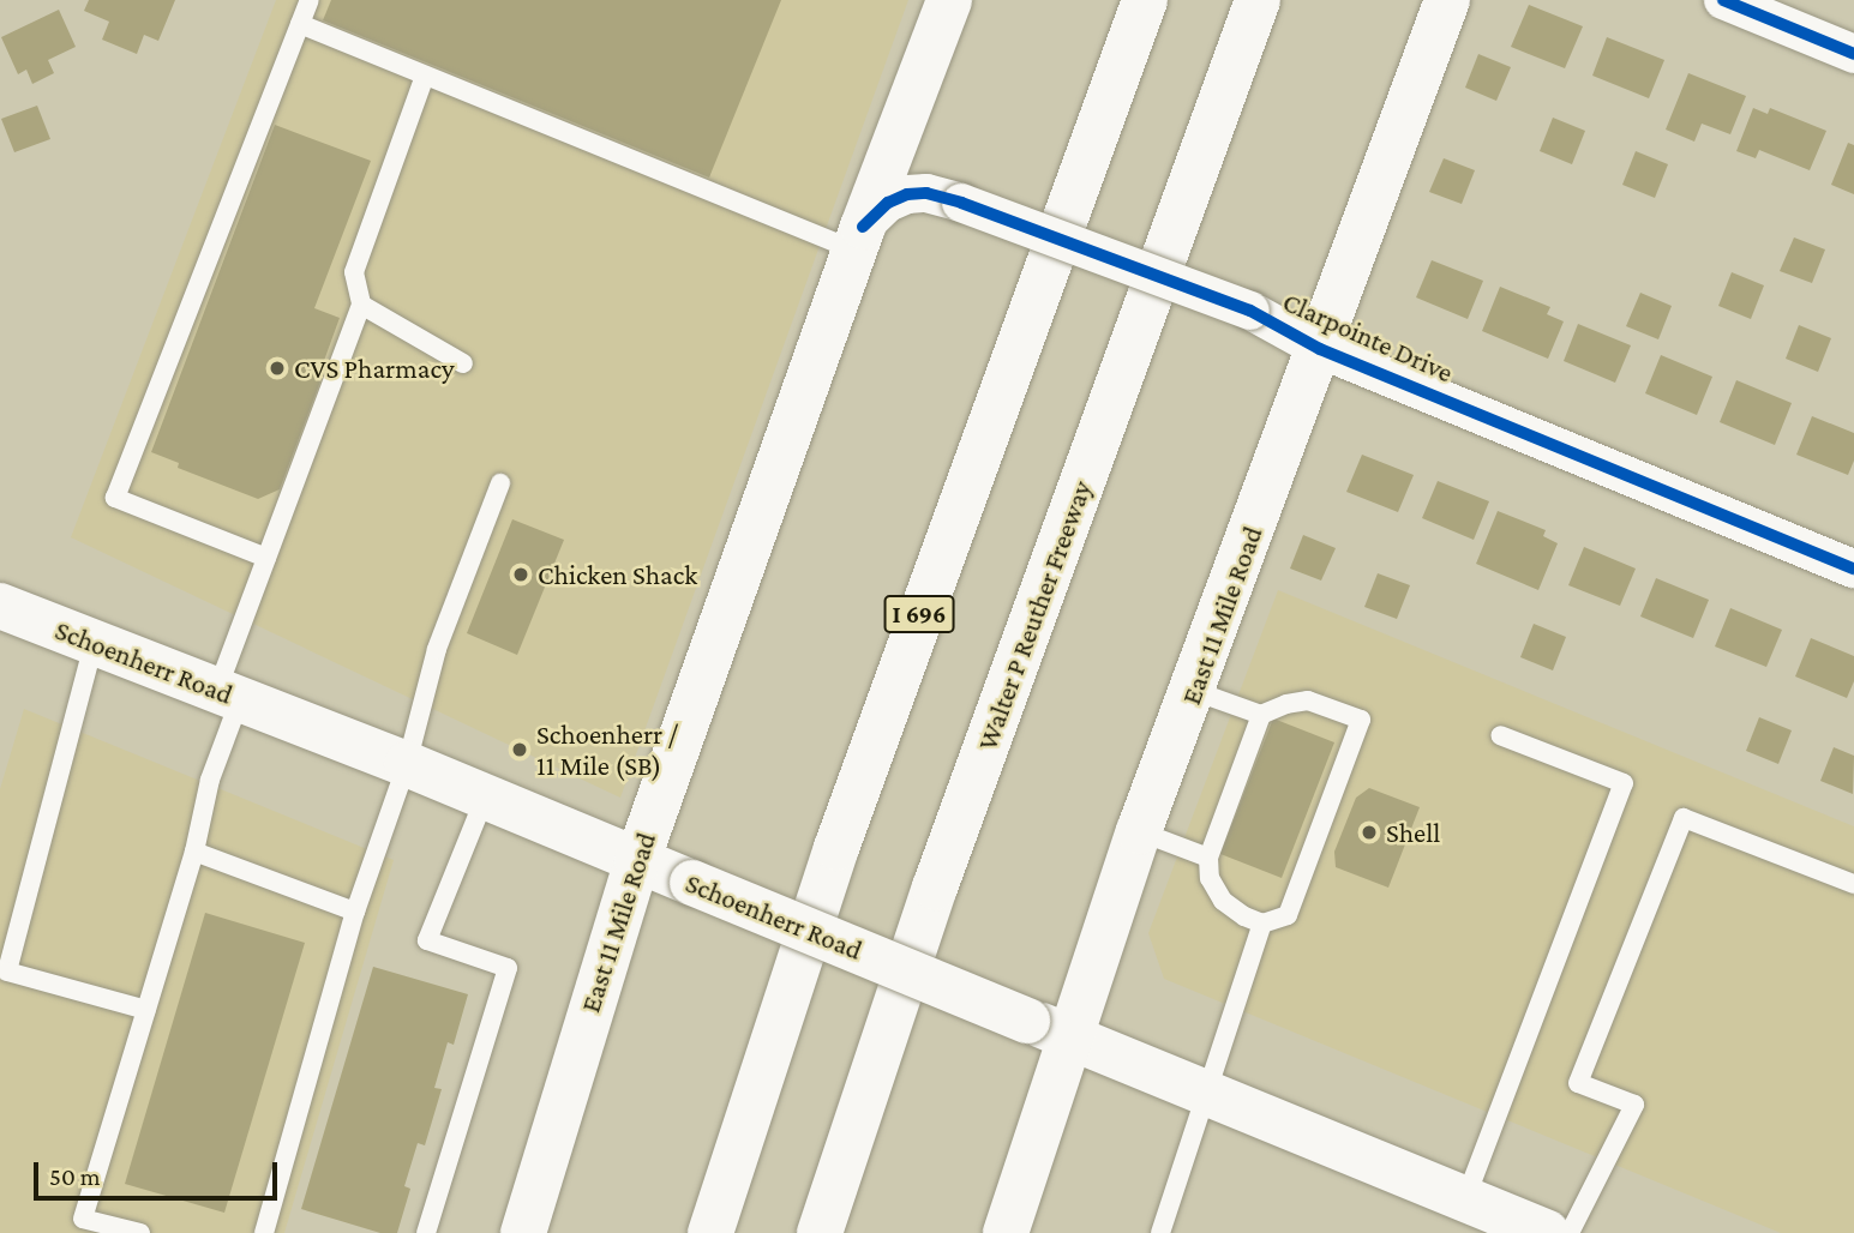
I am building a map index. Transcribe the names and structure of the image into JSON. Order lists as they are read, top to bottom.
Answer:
{
  "streets": {
    "main road": [
      "I 696",
      "Walter P Reuther Freeway",
      "East 11 Mile Road",
      "Schoenherr Road"
    ],
    "street": ["Clarpointe Drive"]
  },
  "crossings": [
    ["Clarpointe Drive", "East 11 Mile Road"],
    ["East 11 Mile Road", "Schoenherr Road"]
  ],
  "places": [
    "CVS Pharmacy",
    "Chicken Shack",
    "Schoenherr / 11 Mile (SB)",
    "Shell"
  ],
  "scale_bar": "50 m"
}
